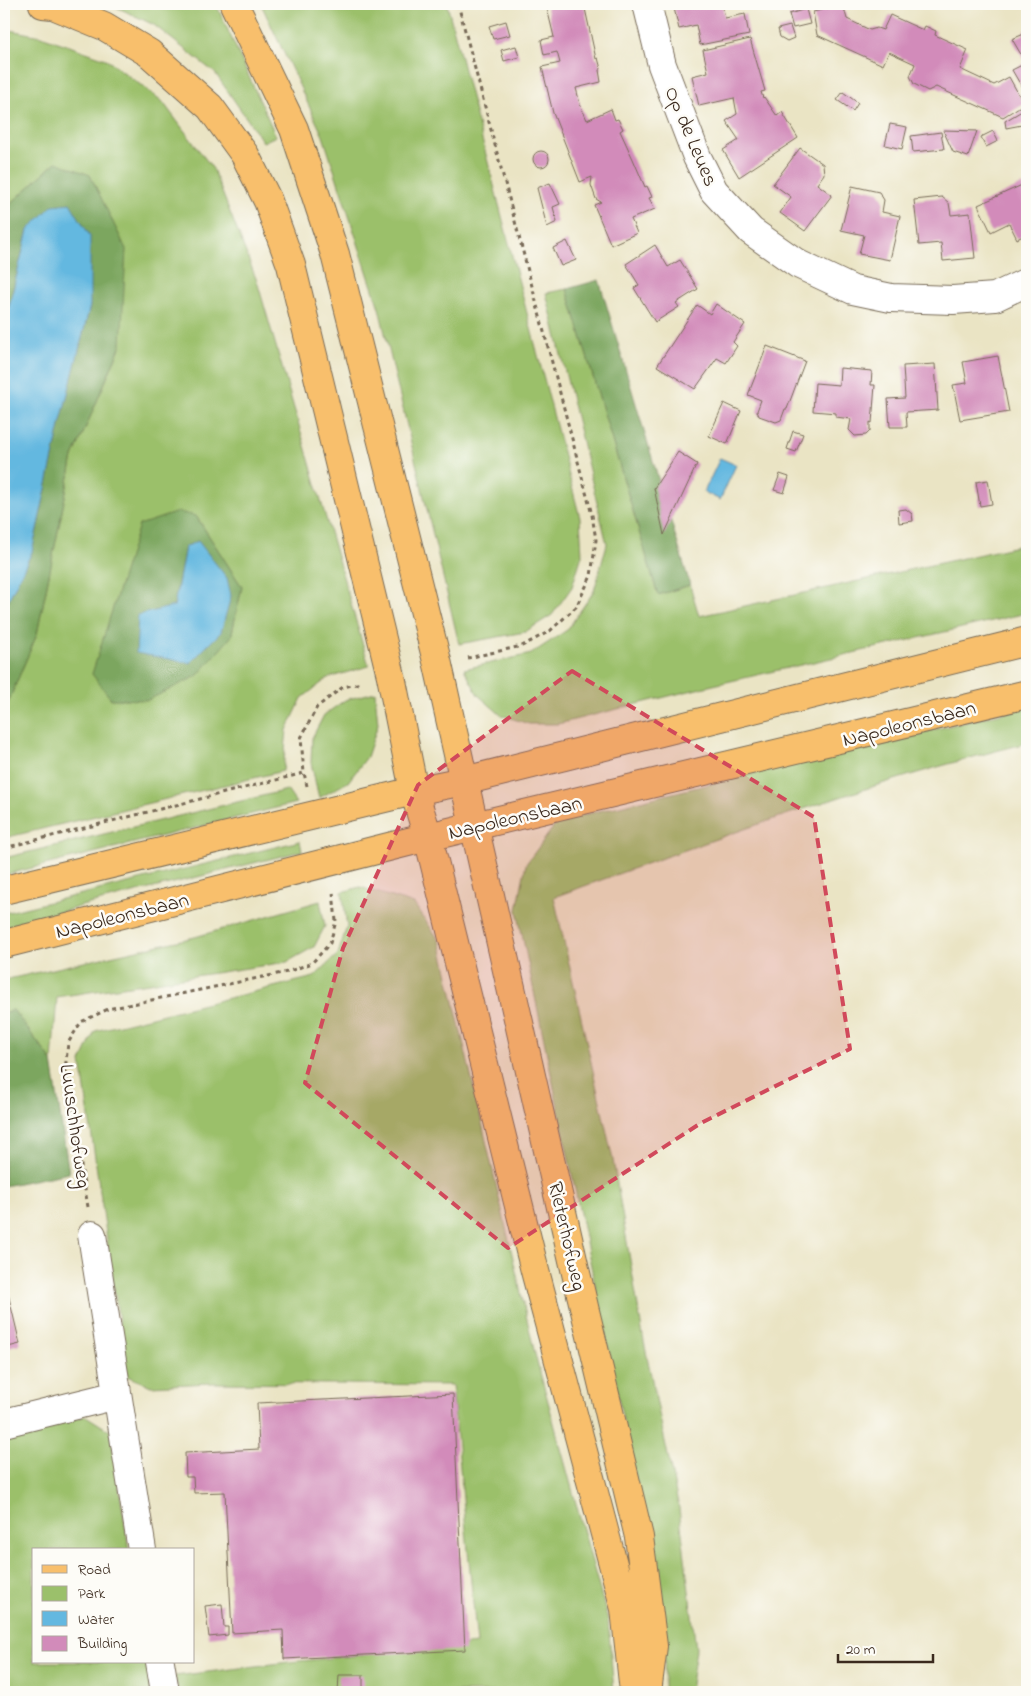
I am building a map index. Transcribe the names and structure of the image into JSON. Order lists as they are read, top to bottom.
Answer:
{
  "streets": {
    "main road": ["Napoleonsbaan", "Rieterhofweg"],
    "street": ["Op de Leues"],
    "path": ["Luuschhofweg"]
  },
  "crossings": [
    ["Napoleonsbaan", "Luuschhofweg"],
    ["Napoleonsbaan", "Rieterhofweg"]
  ],
  "legend": [
    "Road",
    "Park",
    "Water",
    "Building"
  ],
  "scale_bar": "20 m"
}
